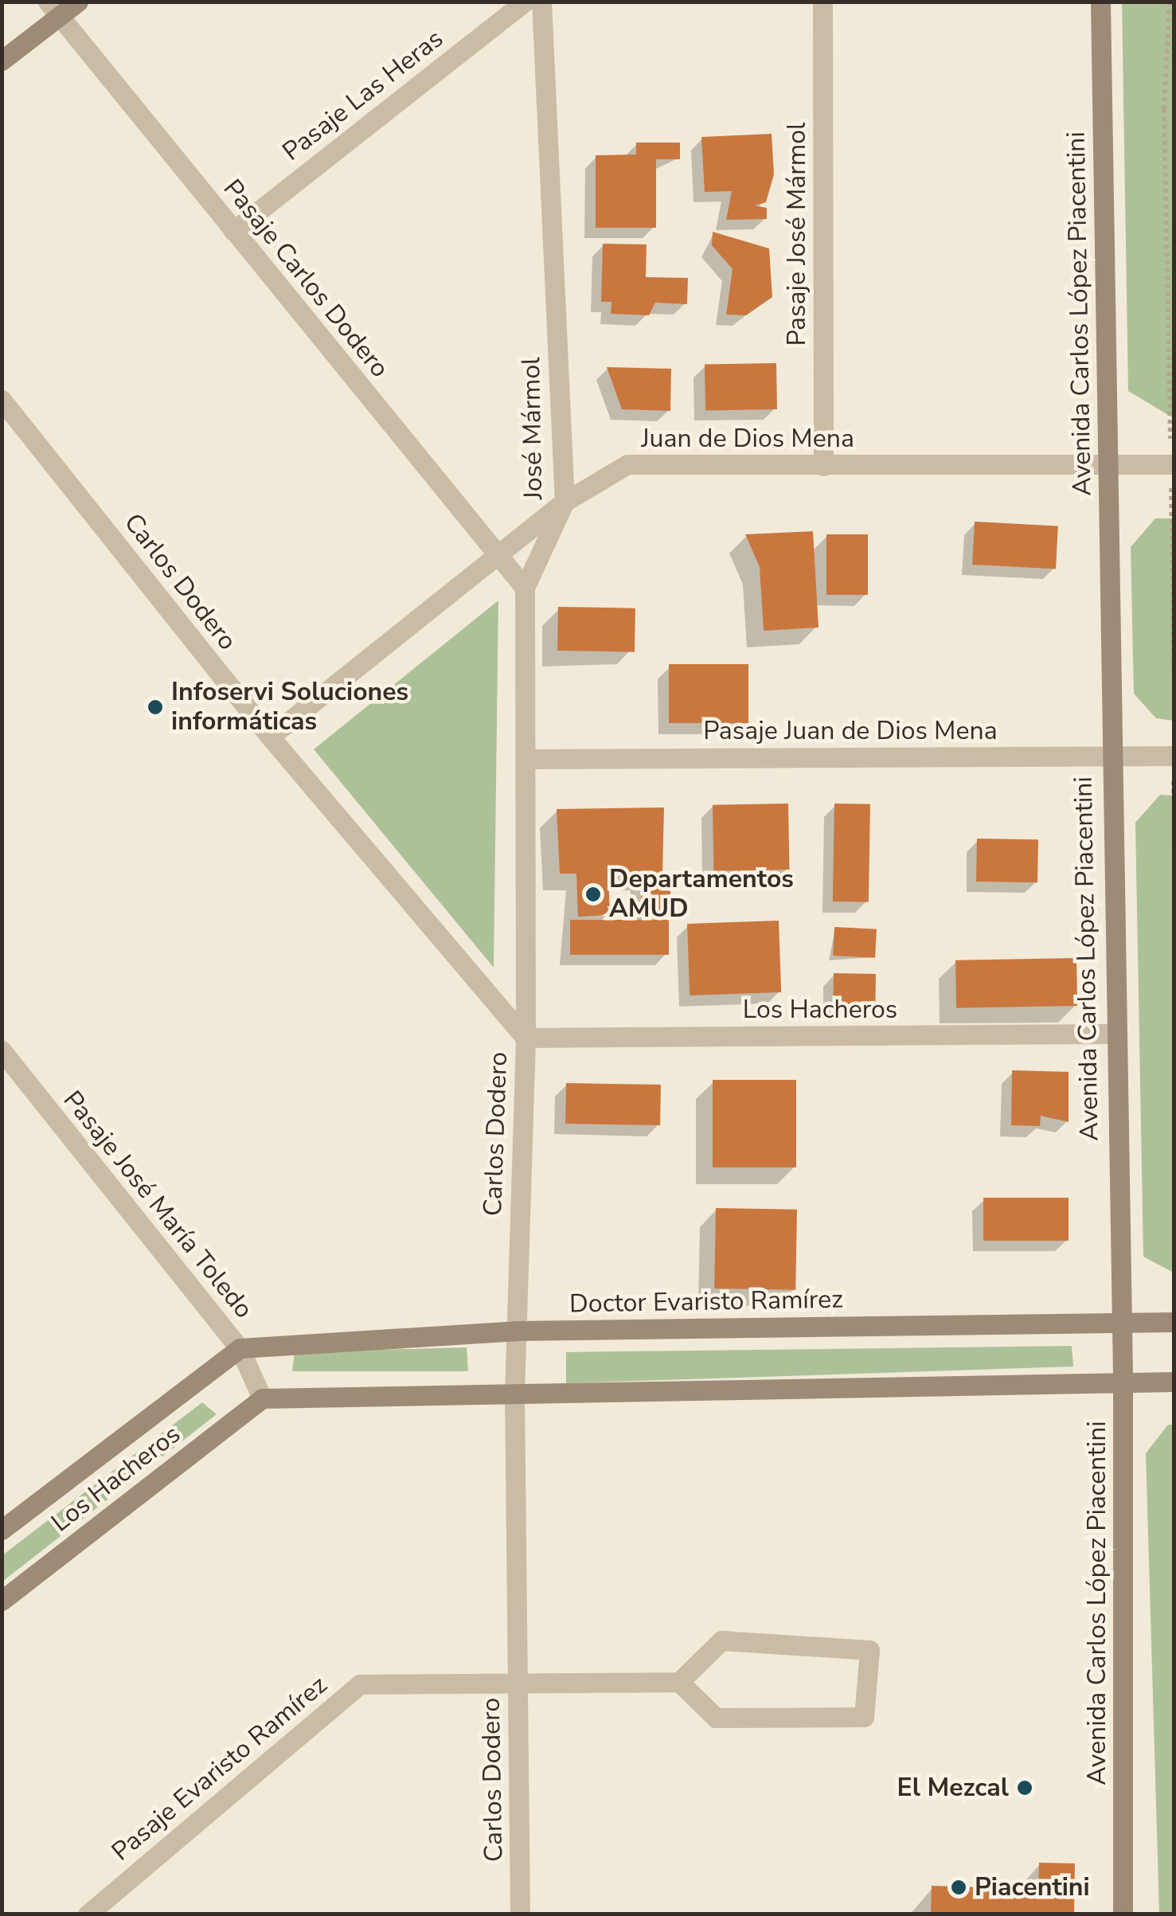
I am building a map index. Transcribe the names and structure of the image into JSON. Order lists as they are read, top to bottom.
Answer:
{
  "streets": {
    "main road": ["Avenida Carlos López Piacentini", "Los Hacheros", "Doctor Evaristo Ramírez"],
    "street": [
      "Pasaje Las Heras",
      "Pasaje José Mármol",
      "Pasaje Carlos Dodero",
      "José Mármol",
      "Juan de Dios Mena",
      "Carlos Dodero",
      "Pasaje Juan de Dios Mena",
      "Pasaje José María Toledo",
      "Pasaje Evaristo Ramírez"
    ]
  },
  "crossings": [
    ["Pasaje Las Heras", "Pasaje Carlos Dodero"],
    ["Pasaje José Mármol", "Juan de Dios Mena"],
    ["Pasaje Carlos Dodero", "José Mármol"],
    ["Pasaje Carlos Dodero", "Juan de Dios Mena"],
    ["Avenida Carlos López Piacentini", "Juan de Dios Mena"],
    ["Avenida Carlos López Piacentini", "Pasaje Juan de Dios Mena"],
    ["Avenida Carlos López Piacentini", "Los Hacheros"],
    ["Avenida Carlos López Piacentini", "Doctor Evaristo Ramírez"],
    ["José Mármol", "Juan de Dios Mena"],
    ["José Mármol", "Carlos Dodero"],
    ["José Mármol", "Pasaje Juan de Dios Mena"],
    ["José Mármol", "Los Hacheros"],
    ["Juan de Dios Mena", "Carlos Dodero"],
    ["Carlos Dodero", "Los Hacheros"],
    ["Carlos Dodero", "Doctor Evaristo Ramírez"],
    ["Carlos Dodero", "Pasaje Evaristo Ramírez"],
    ["Los Hacheros", "Pasaje José María Toledo"],
    ["Los Hacheros", "Doctor Evaristo Ramírez"],
    ["Pasaje José María Toledo", "Doctor Evaristo Ramírez"]
  ],
  "places": [
    "Infoservi Soluciones informáticas",
    "Departamentos AMUD",
    "El Mezcal",
    "Piacentini"
  ]
}
